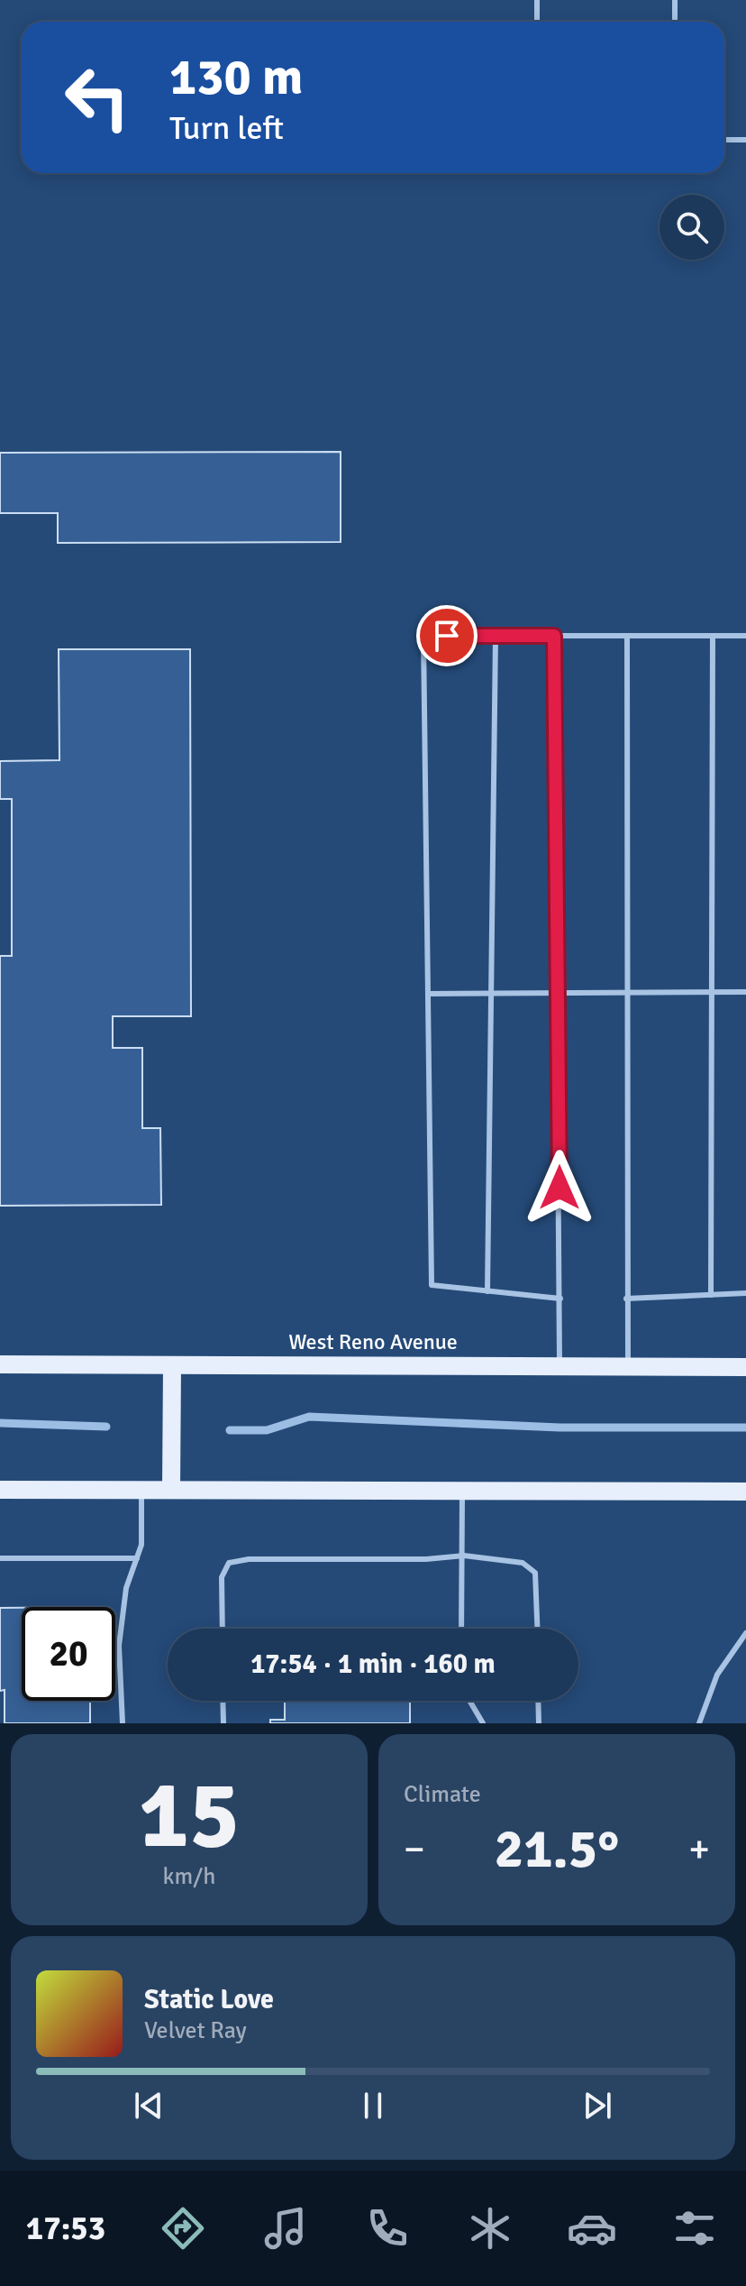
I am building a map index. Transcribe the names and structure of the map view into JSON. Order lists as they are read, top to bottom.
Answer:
{
  "streets": {
    "main road": ["West Reno Avenue"]
  },
  "page": {
    "turn": ["130 m", "Turn left"],
    "limit": "20",
    "trip": "17:54 · 1 min · 160 m",
    "tile": [
      ["15", "km/h"],
      "Climate"
    ],
    "heat": ["−", "21.5°", "+"],
    "song": ["Static Love", "Velvet Ray"],
    "tabs": "17:53"
  }
}
